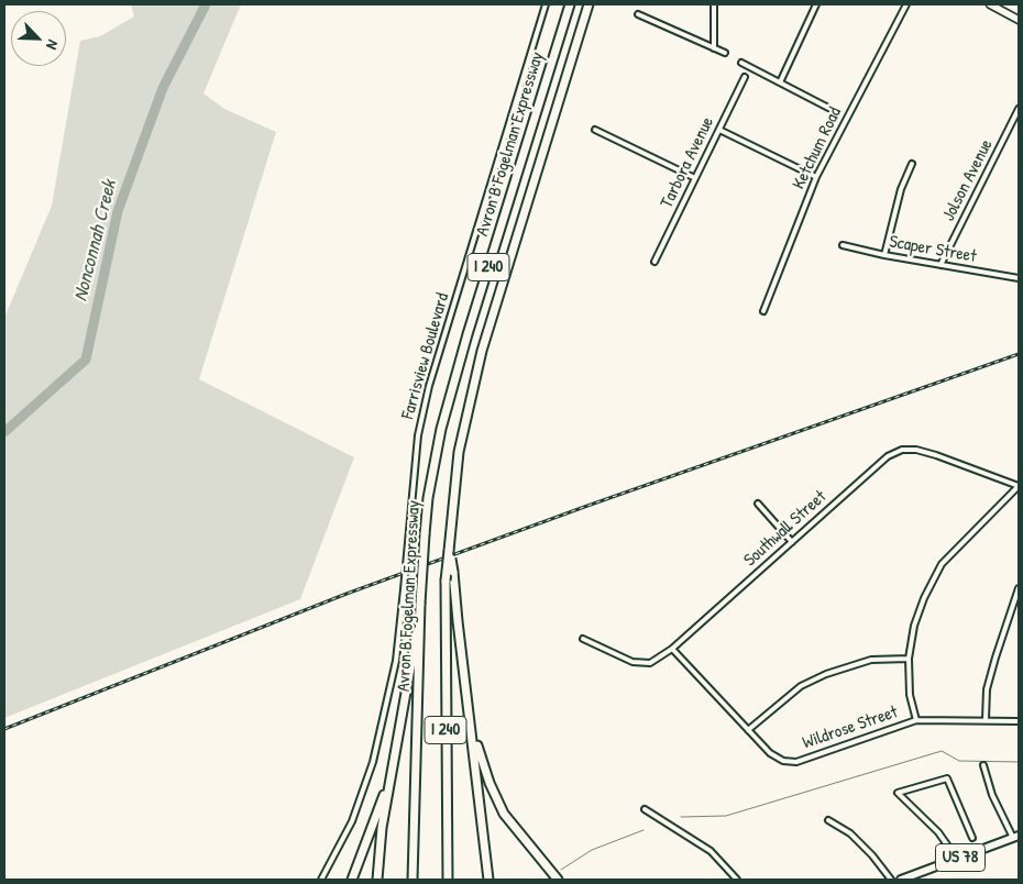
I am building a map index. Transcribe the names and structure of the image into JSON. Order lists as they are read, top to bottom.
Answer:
{
  "streets": {
    "highway": ["Avron B Fogelman Expressway", "I 240"],
    "main road": ["US 78"],
    "street": [
      "Ketchum Road",
      "Tarbora Avenue",
      "Jolson Avenue",
      "Scaper Street",
      "Farrisview Boulevard",
      "Southwall Street",
      "Wildrose Street"
    ]
  },
  "crossings": [
    ["Jolson Avenue", "Scaper Street"],
    ["Southwall Street", "Wildrose Street"]
  ],
  "water": ["Nonconnah Creek"],
  "north": "bottom right"
}
